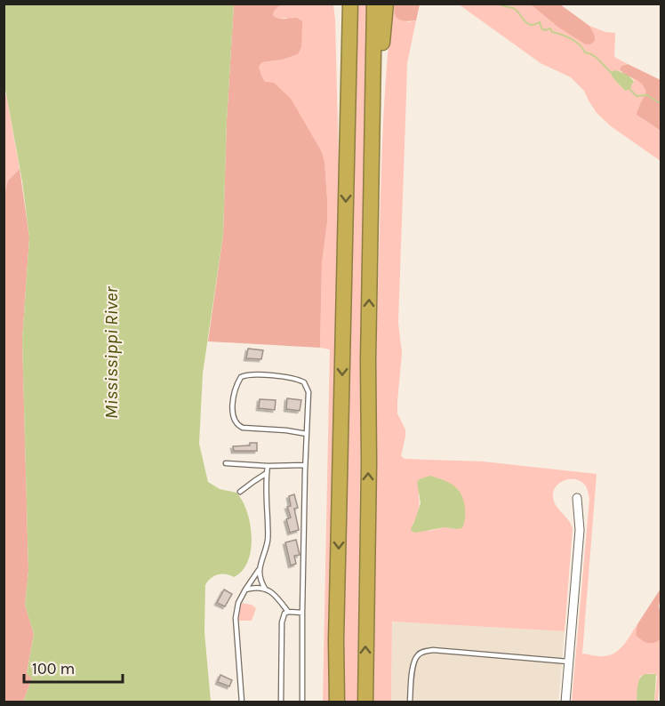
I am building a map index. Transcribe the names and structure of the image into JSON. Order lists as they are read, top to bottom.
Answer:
{
  "water": ["Mississippi River"],
  "scale_bar": "100 m"
}
